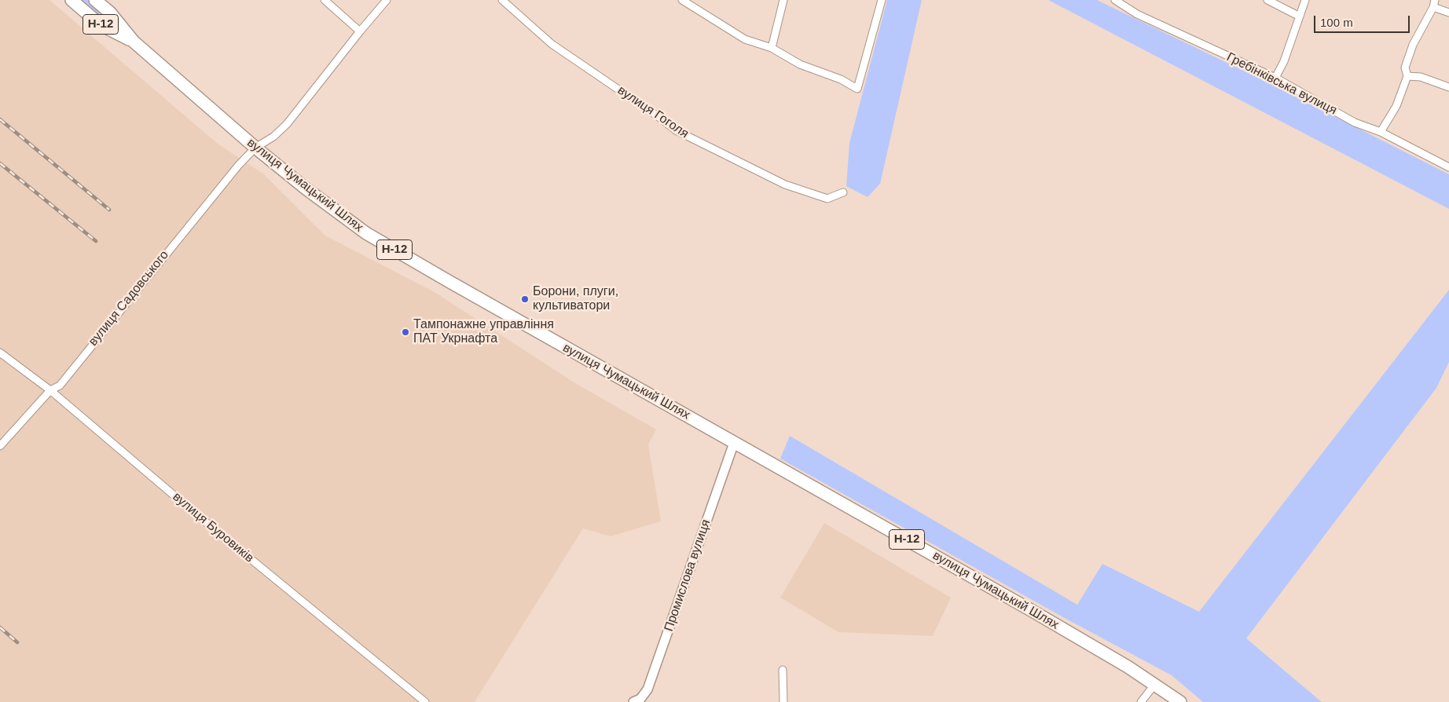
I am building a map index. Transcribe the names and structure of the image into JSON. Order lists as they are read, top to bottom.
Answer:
{
  "streets": {
    "main road": ["Н-12", "вулиця Чумацький Шлях"],
    "street": [
      "Гребінківська вулиця",
      "вулиця Гоголя",
      "вулиця Садовського",
      "вулиця Буровиків",
      "Промислова вулиця"
    ]
  },
  "crossings": [
    ["вулиця Чумацький Шлях", "вулиця Садовського"],
    ["вулиця Чумацький Шлях", "Промислова вулиця"],
    ["вулиця Садовського", "вулиця Буровиків"]
  ],
  "places": ["Борони, плуги, культиватори", "Тампонажне управління ПАТ Укрнафта"],
  "scale_bar": "100 m"
}
